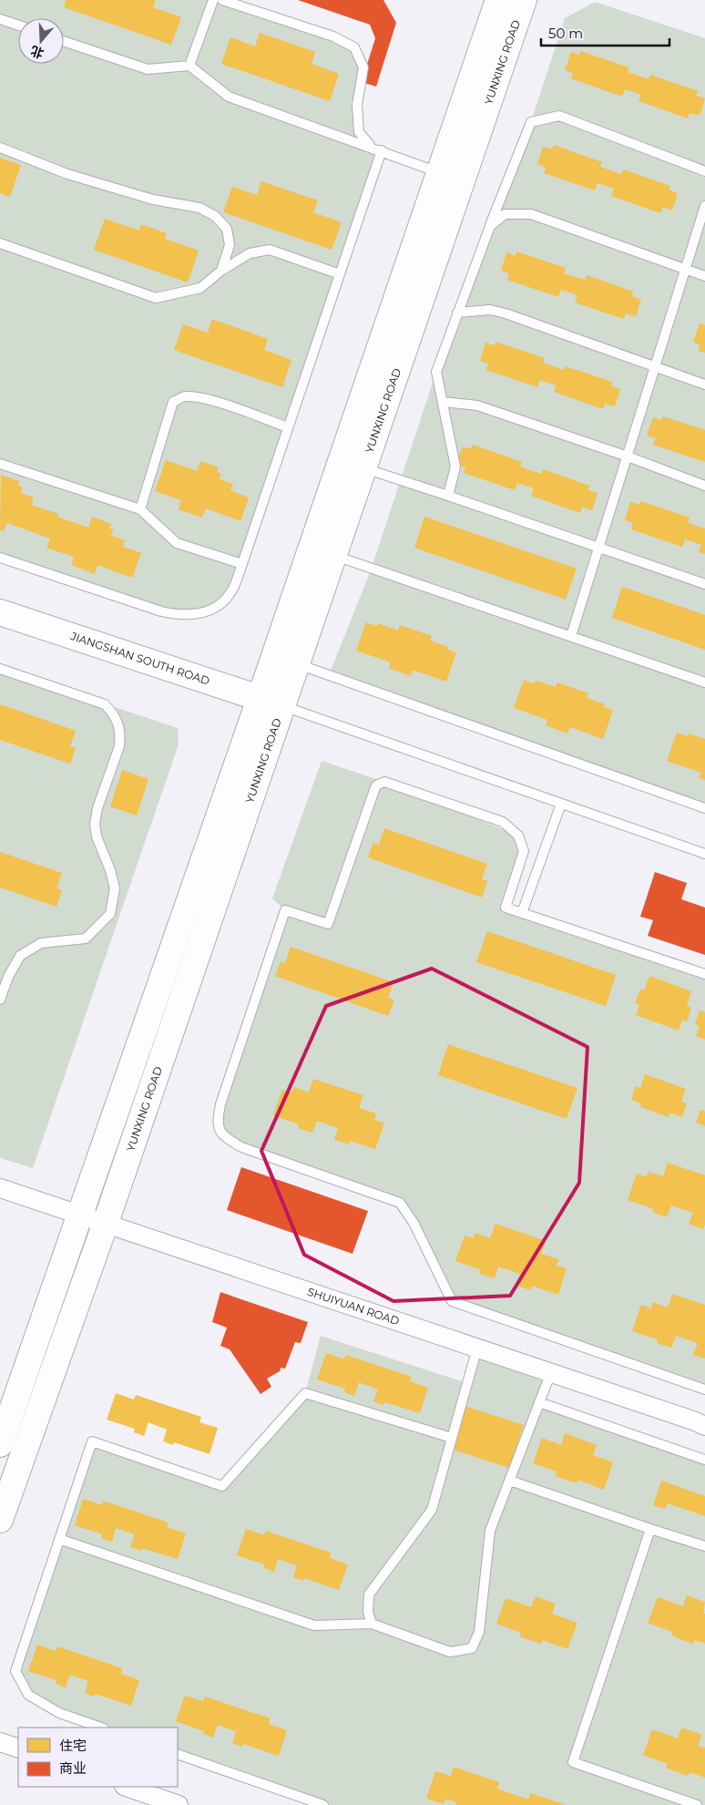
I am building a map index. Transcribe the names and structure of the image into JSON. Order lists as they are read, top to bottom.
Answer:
{
  "streets": {
    "street": ["YUNXING ROAD", "JIANGSHAN SOUTH ROAD", "SHUIYUAN ROAD"]
  },
  "crossings": [
    ["YUNXING ROAD", "JIANGSHAN SOUTH ROAD"],
    ["YUNXING ROAD", "SHUIYUAN ROAD"]
  ],
  "legend": ["住宅", "商业"],
  "scale_bar": "50 m",
  "north": "bottom"
}
